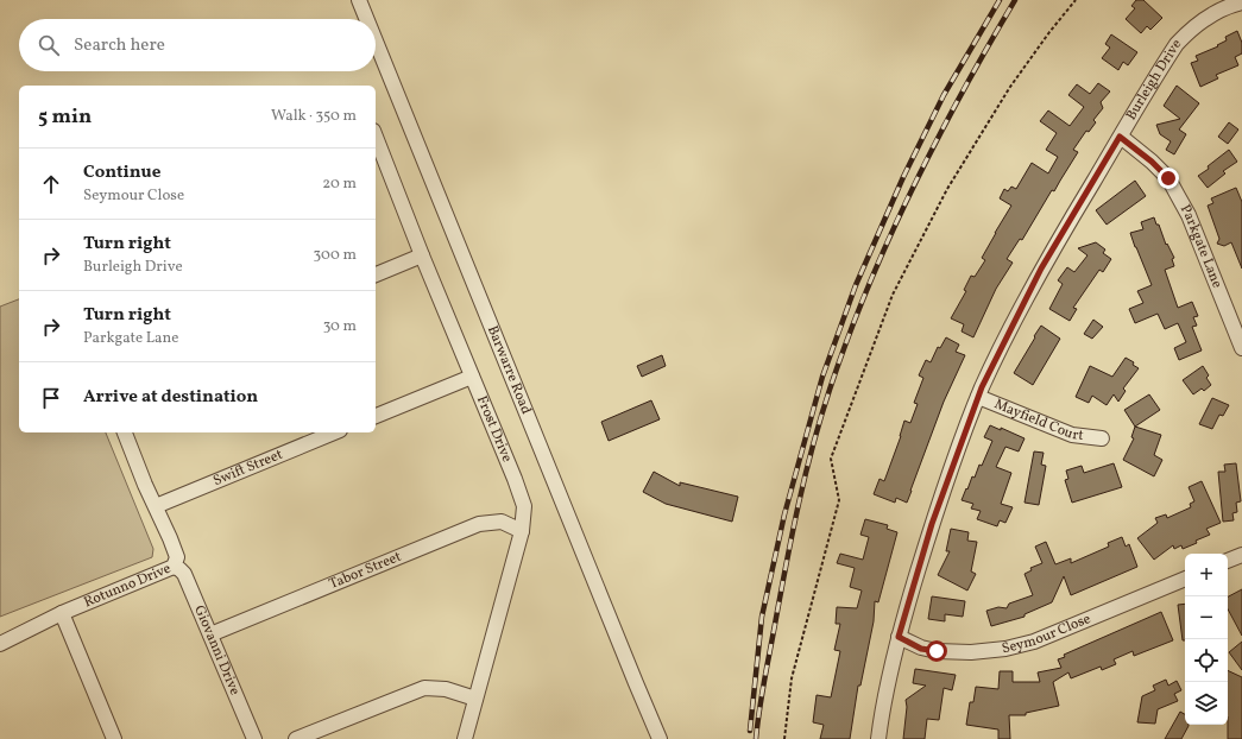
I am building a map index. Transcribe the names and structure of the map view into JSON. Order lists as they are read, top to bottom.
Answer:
{
  "streets": {
    "street": [
      "Burleigh Drive",
      "Parkgate Lane",
      "Barwarre Road",
      "Mayfield Court",
      "Frost Drive",
      "Swift Street",
      "Tabor Street",
      "Rotunno Drive",
      "Seymour Close",
      "Giovanni Drive"
    ]
  },
  "crossings": [
    ["Burleigh Drive", "Parkgate Lane"],
    ["Burleigh Drive", "Mayfield Court"],
    ["Burleigh Drive", "Seymour Close"],
    ["Frost Drive", "Tabor Street"],
    ["Swift Street", "Rotunno Drive"],
    ["Tabor Street", "Giovanni Drive"],
    ["Rotunno Drive", "Giovanni Drive"]
  ],
  "page": {
    "search": "Search here",
    "heading": ["5 min", "Walk · 350 m"],
    "list": [
      ["Continue", "Seymour Close", "20 m"],
      ["Turn right", "Burleigh Drive", "300 m"],
      ["Turn right", "Parkgate Lane", "30 m"],
      "Arrive at destination"
    ],
    "map_buttons": ["+", "−"]
  }
}
